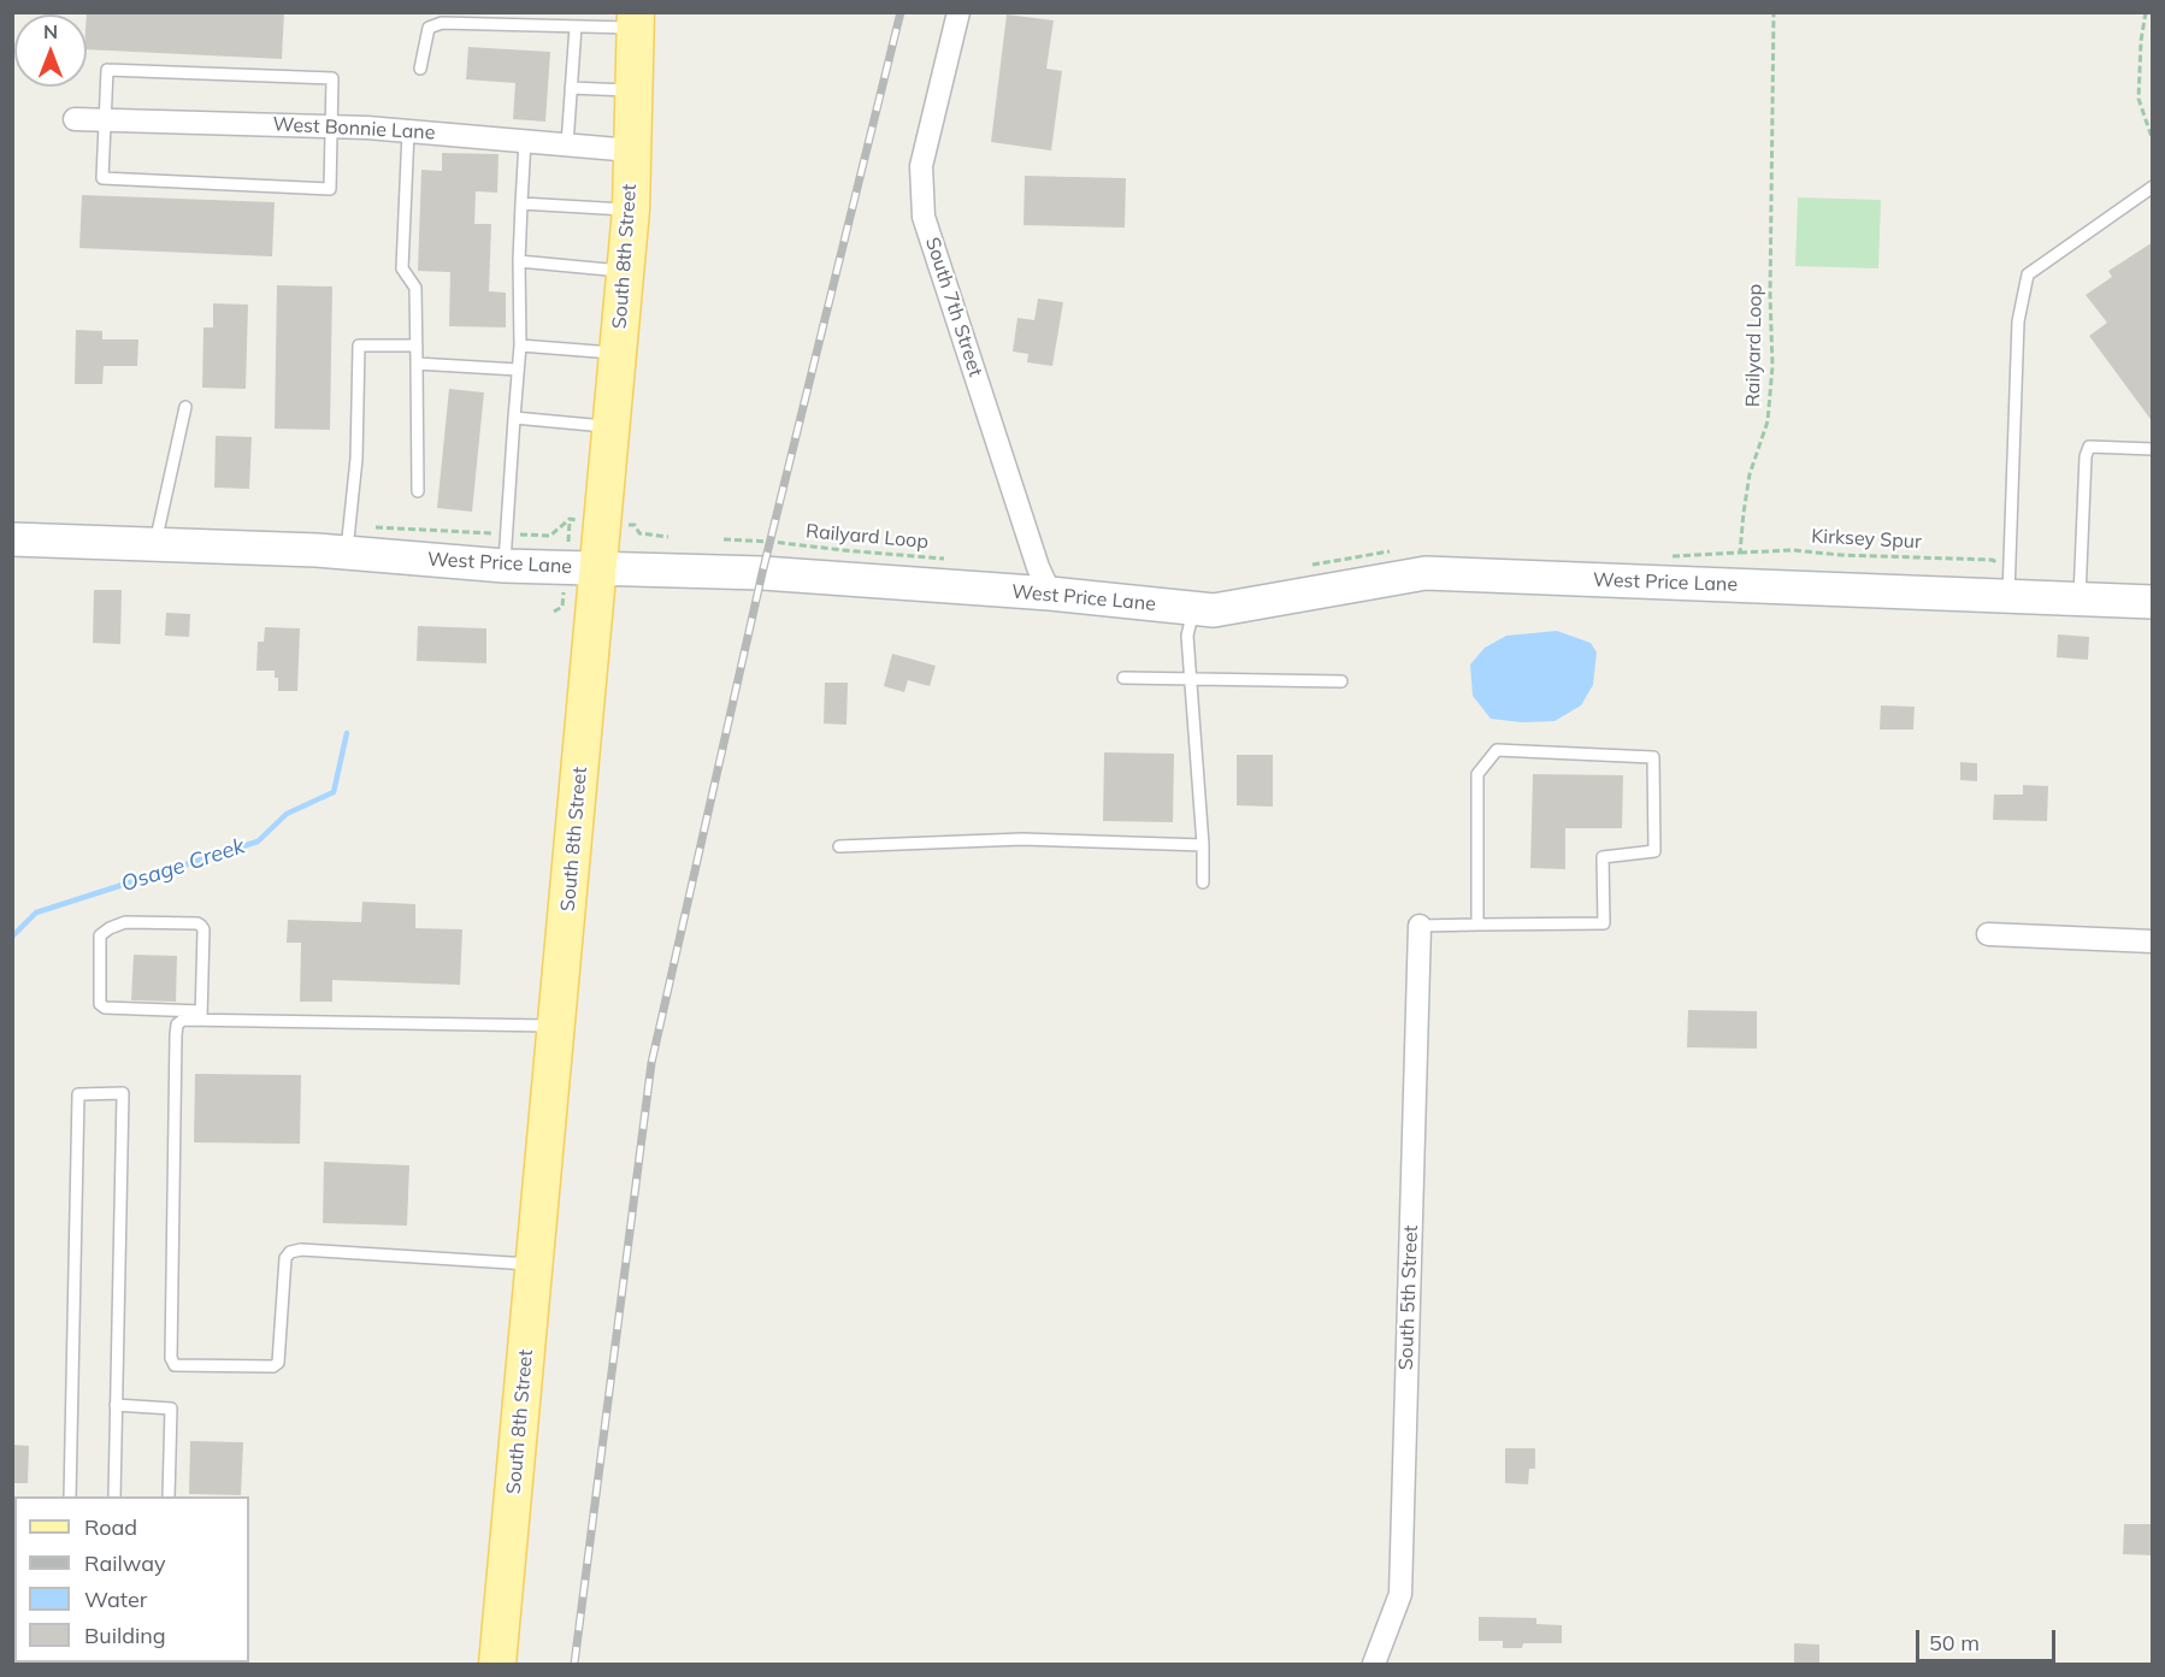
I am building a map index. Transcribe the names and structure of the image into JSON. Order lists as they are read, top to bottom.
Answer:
{
  "streets": {
    "main road": ["South 8th Street"],
    "street": [
      "West Bonnie Lane",
      "South 7th Street",
      "West Price Lane",
      "South 5th Street"
    ],
    "path": ["Railyard Loop", "Kirksey Spur"]
  },
  "crossings": [
    ["West Bonnie Lane", "South 8th Street"],
    ["South 8th Street", "West Price Lane"],
    ["South 7th Street", "West Price Lane"],
    ["Railyard Loop", "Kirksey Spur"]
  ],
  "water": ["Osage Creek"],
  "legend": [
    "Road",
    "Railway",
    "Water",
    "Building"
  ],
  "scale_bar": "50 m",
  "north": "top"
}
